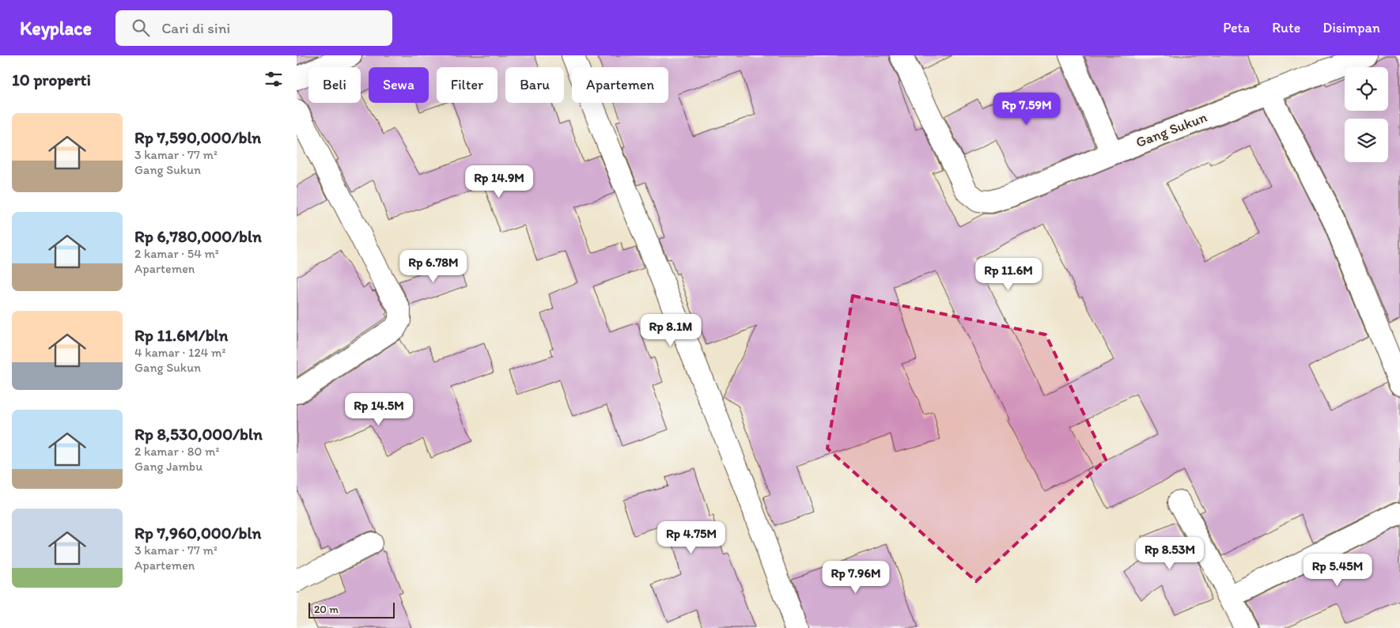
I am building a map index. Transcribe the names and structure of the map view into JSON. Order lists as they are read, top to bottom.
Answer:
{
  "streets": {
    "street": ["Gang Sukun"]
  },
  "scale_bar": "20 m",
  "page": {
    "header": "Keyplace",
    "search": "Cari di sini",
    "nav": ["Peta", "Rute", "Disimpan"],
    "heading": "10 properti",
    "chip": [
      "Beli",
      "Sewa",
      "Filter",
      "Baru",
      "Apartemen"
    ],
    "price": [
      "Rp 7.59M",
      "Rp 14.9M",
      "Rp 6.78M",
      "Rp 11.6M",
      "Rp 8.1M",
      "Rp 14.5M",
      "Rp 4.75M",
      "Rp 8.53M",
      "Rp 5.45M",
      "Rp 7.96M"
    ],
    "list": [
      {
        "name": "Rp 7,590,000/bln",
        "note": "3 kamar · 77 m² · Gang Sukun"
      },
      {
        "name": "Rp 6,780,000/bln",
        "note": "2 kamar · 54 m² · Apartemen"
      },
      {
        "name": "Rp 11.6M/bln",
        "note": "4 kamar · 124 m² · Gang Sukun"
      },
      {
        "name": "Rp 8,530,000/bln",
        "note": "2 kamar · 80 m² · Gang Jambu"
      },
      {
        "name": "Rp 7,960,000/bln",
        "note": "3 kamar · 77 m² · Apartemen"
      }
    ],
    "scale": "20 m"
  }
}
